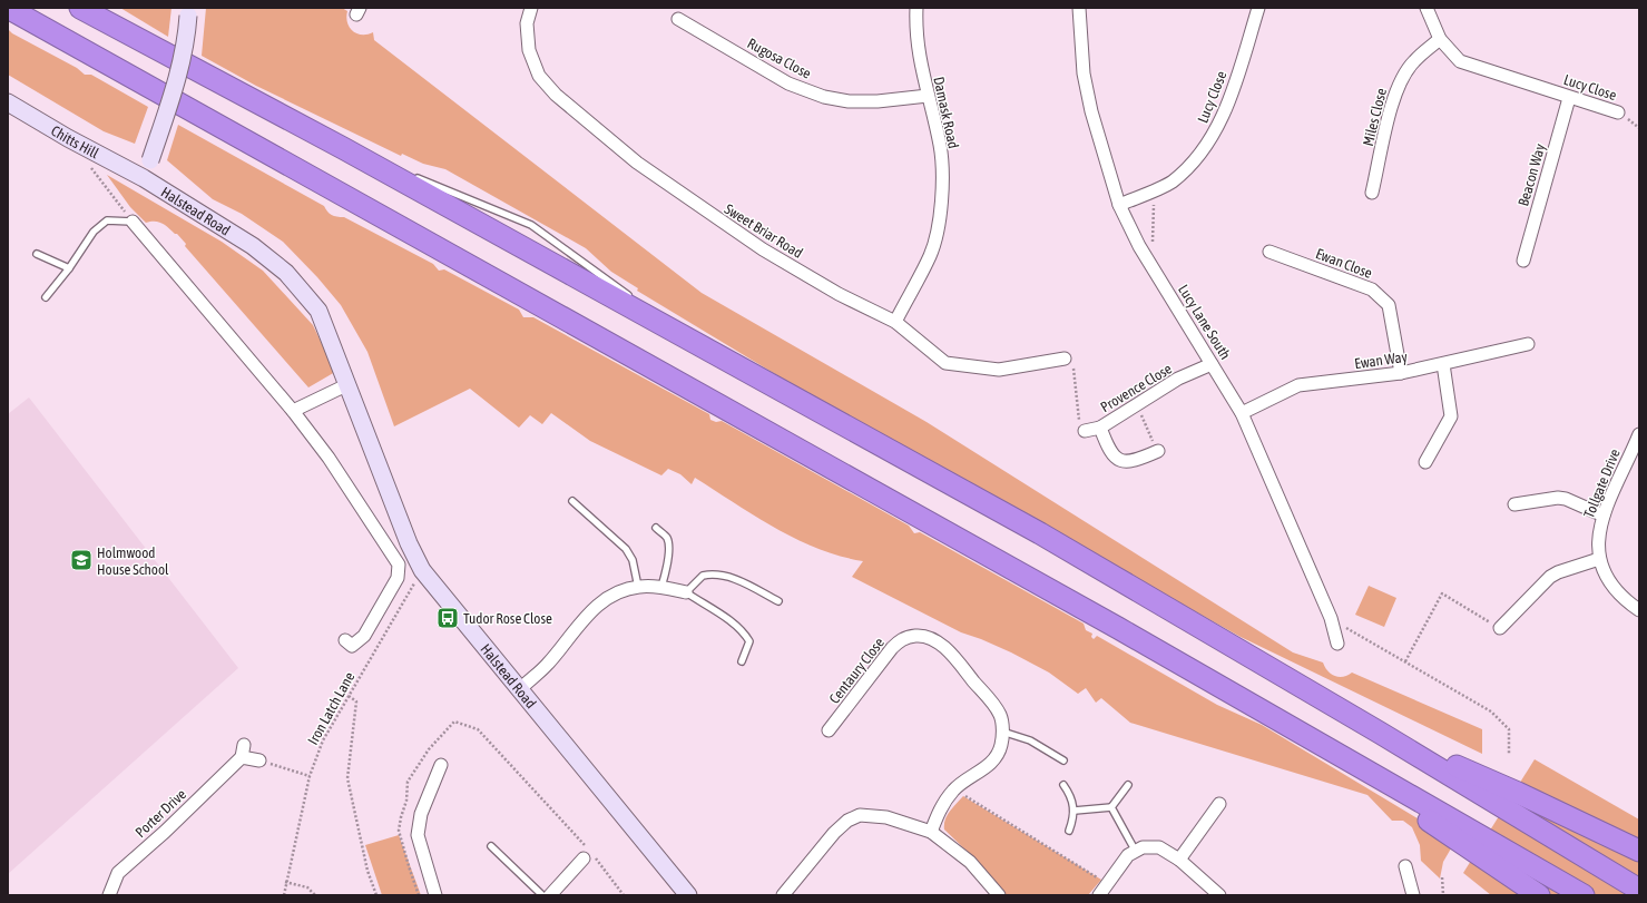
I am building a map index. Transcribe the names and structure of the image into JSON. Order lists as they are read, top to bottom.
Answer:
{
  "streets": {
    "street": [
      "Rugosa Close",
      "Lucy Close",
      "Damask Road",
      "Miles Close",
      "Chitts Hill",
      "Beacon Way",
      "Halstead Road",
      "Sweet Briar Road",
      "Ewan Close",
      "Lucy Lane South",
      "Ewan Way",
      "Provence Close",
      "Tollgate Drive",
      "Centaury Close",
      "Porter Drive"
    ],
    "path": ["Iron Latch Lane"]
  },
  "crossings": [
    ["Rugosa Close", "Damask Road"],
    ["Lucy Close", "Miles Close"],
    ["Lucy Close", "Beacon Way"],
    ["Lucy Close", "Lucy Lane South"],
    ["Damask Road", "Sweet Briar Road"],
    ["Chitts Hill", "Halstead Road"],
    ["Halstead Road", "Iron Latch Lane"],
    ["Ewan Close", "Ewan Way"],
    ["Lucy Lane South", "Ewan Way"],
    ["Lucy Lane South", "Provence Close"]
  ],
  "places": {
    "school or university": ["Holmwood House School"],
    "bus stop": ["Tudor Rose Close"]
  }
}
